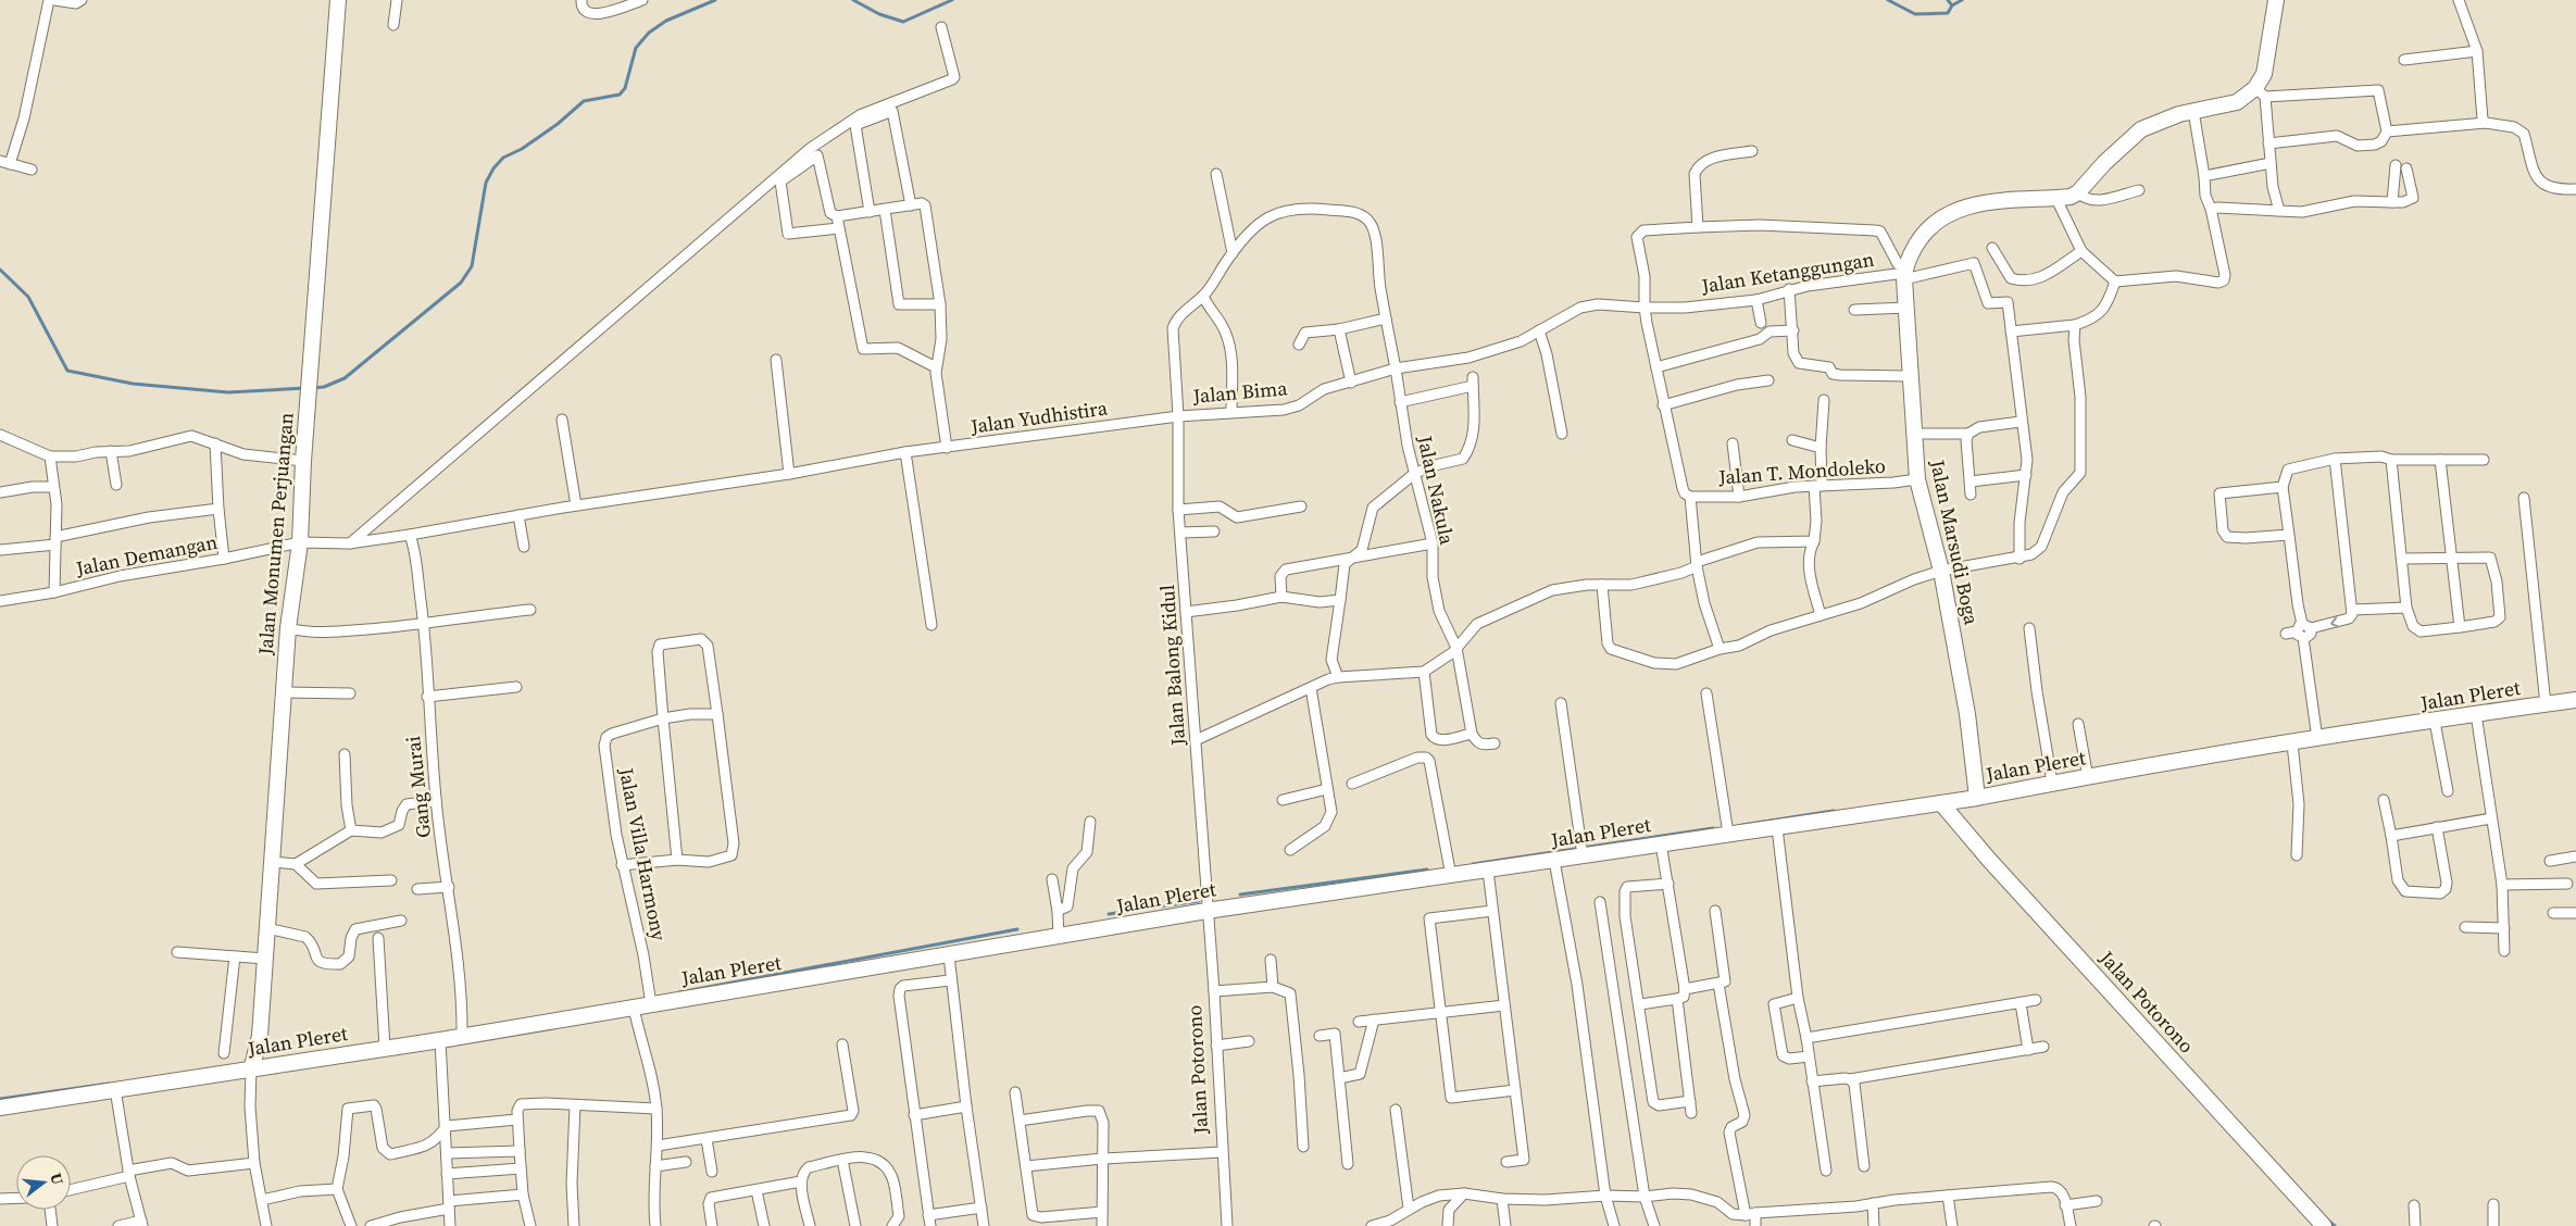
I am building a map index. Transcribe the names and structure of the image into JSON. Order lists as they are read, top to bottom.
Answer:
{
  "streets": {
    "street": [
      "Jalan Ketanggungan",
      "Jalan Bima",
      "Jalan Yudhistira",
      "Jalan T. Mondoleko",
      "Jalan Nakula",
      "Jalan Monumen Perjuangan",
      "Jalan Marsudi Boga",
      "Jalan Demangan",
      "Jalan Balong Kidul",
      "Jalan Pleret",
      "Gang Murai",
      "Jalan Villa Harmony",
      "Jalan Potorono"
    ]
  },
  "crossings": [
    ["Jalan Ketanggungan", "Jalan Bima"],
    ["Jalan Ketanggungan", "Jalan Marsudi Boga"],
    ["Jalan Bima", "Jalan Yudhistira"],
    ["Jalan Bima", "Jalan Nakula"],
    ["Jalan Bima", "Jalan Balong Kidul"],
    ["Jalan Yudhistira", "Jalan Demangan"],
    ["Jalan Yudhistira", "Jalan Balong Kidul"],
    ["Jalan T. Mondoleko", "Jalan Marsudi Boga"],
    ["Jalan Nakula", "Jalan Balong Kidul"],
    ["Jalan Monumen Perjuangan", "Jalan Demangan"],
    ["Jalan Monumen Perjuangan", "Jalan Pleret"],
    ["Jalan Marsudi Boga", "Jalan Pleret"],
    ["Jalan Demangan", "Gang Murai"],
    ["Jalan Balong Kidul", "Jalan Pleret"],
    ["Jalan Balong Kidul", "Jalan Potorono"],
    ["Jalan Pleret", "Gang Murai"],
    ["Jalan Pleret", "Jalan Villa Harmony"],
    ["Jalan Pleret", "Jalan Potorono"]
  ],
  "north": "right"
}
